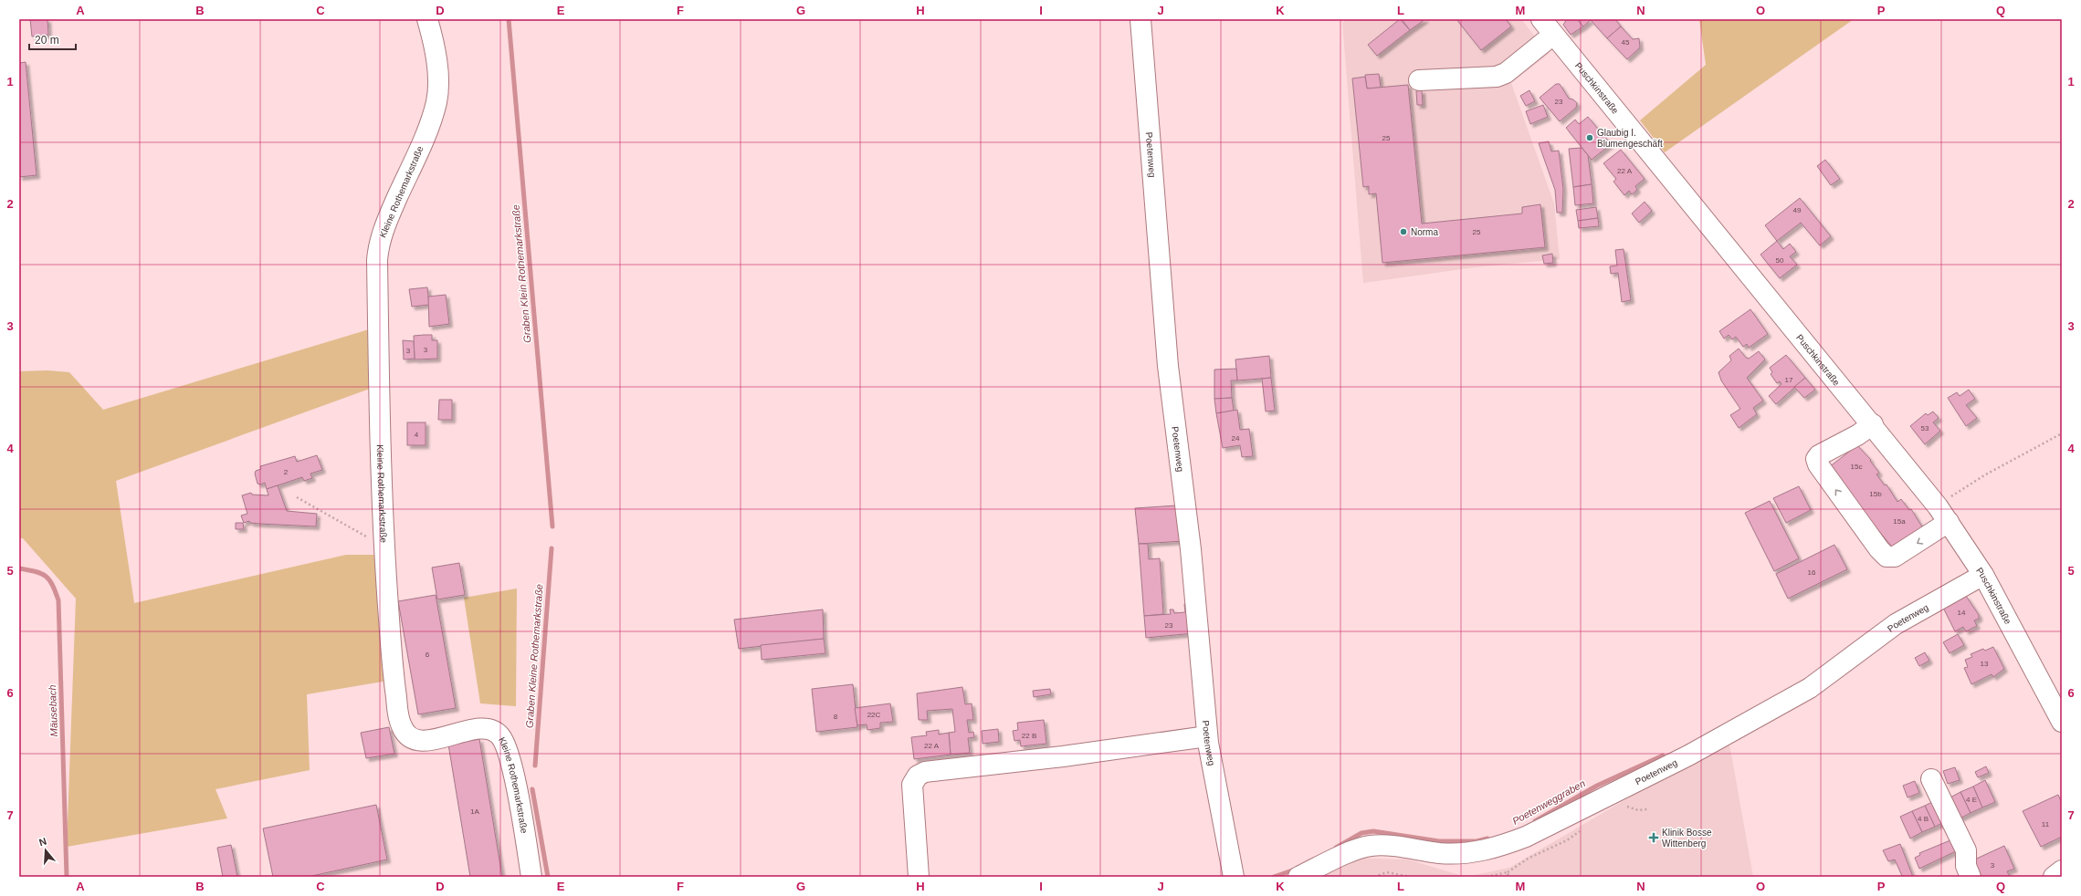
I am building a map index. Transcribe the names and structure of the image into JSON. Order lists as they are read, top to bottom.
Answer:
{
  "streets": {
    "street": ["Puschkinstraße", "Poetenweg", "Kleine Rothemarkstraße"]
  },
  "crossings": [
    ["Puschkinstraße", "Poetenweg"]
  ],
  "water": [
    "Graben Klein Rothemarkstraße",
    "Graben Kleine Rothemarkstraße",
    "Mäusebach",
    "Poetenweggraben"
  ],
  "places": {
    "other": ["Glaubig I. Blumengeschäft", "Norma"],
    "health": ["Klinik Bosse Wittenberg"]
  },
  "house_numbers": [
    "45",
    "23",
    "25",
    "22 A",
    "49",
    "25",
    "50",
    "3",
    "3",
    "17",
    "53",
    "4",
    "24",
    "15c",
    "2",
    "15b",
    "15a",
    "16",
    "14",
    "23",
    "6",
    "13",
    "22C",
    "8",
    "22 B",
    "22 A",
    "4 E",
    "1A",
    "4 B",
    "11",
    "3"
  ],
  "scale_bar": "20 m",
  "north": "top",
  "grid": {
    "columns": [
      "A",
      "B",
      "C",
      "D",
      "E",
      "F",
      "G",
      "H",
      "I",
      "J",
      "K",
      "L",
      "M",
      "N",
      "O",
      "P",
      "Q"
    ],
    "rows": [
      "1",
      "2",
      "3",
      "4",
      "5",
      "6",
      "7"
    ]
  }
}
